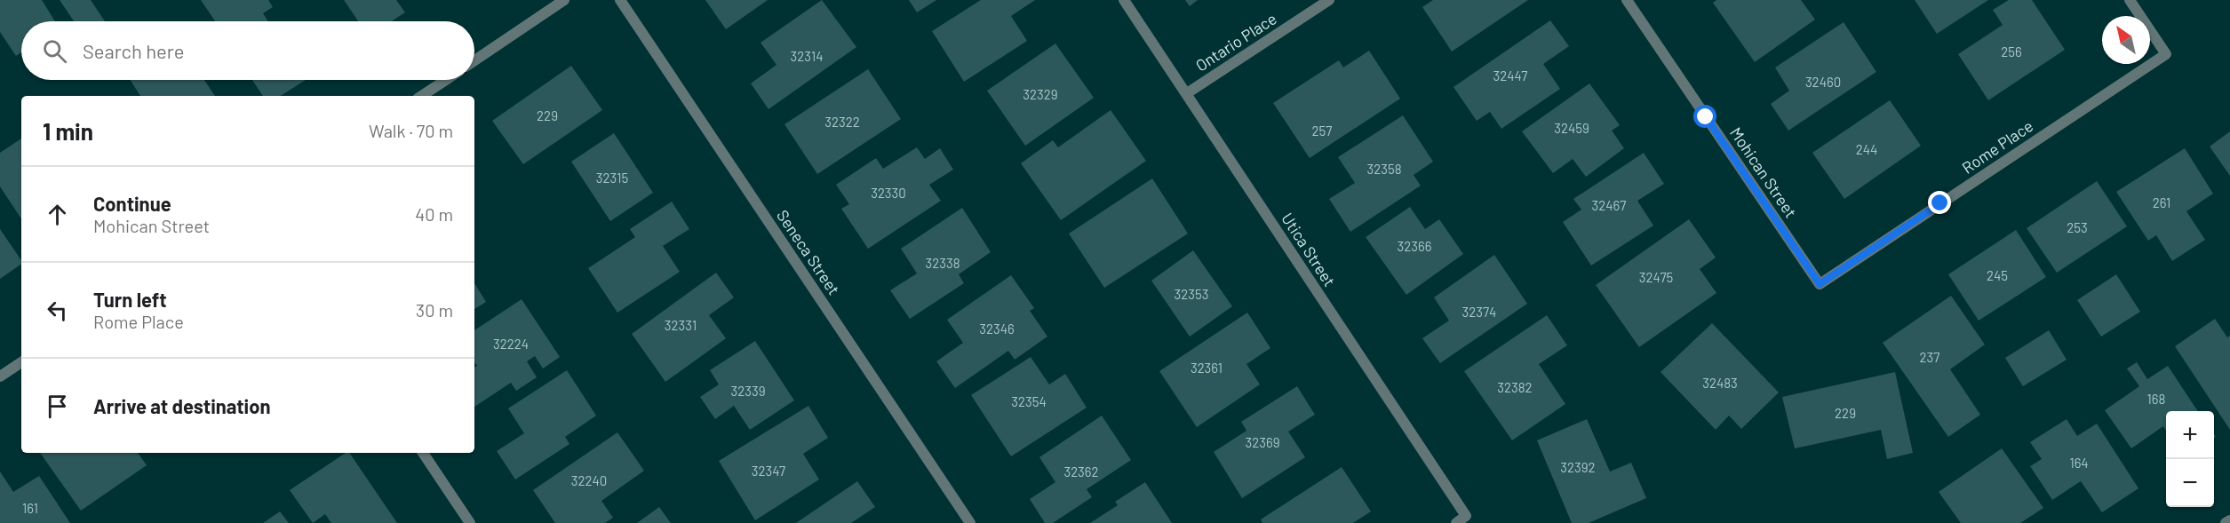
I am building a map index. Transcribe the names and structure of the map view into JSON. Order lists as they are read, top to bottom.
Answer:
{
  "streets": {
    "street": [
      "Ontario Place",
      "Rome Place",
      "Mohican Street",
      "Utica Street",
      "Seneca Street"
    ]
  },
  "crossings": [
    ["Ontario Place", "Utica Street"],
    ["Rome Place", "Mohican Street"]
  ],
  "house_numbers": [
    "256",
    "32314",
    "32447",
    "32460",
    "32329",
    "229",
    "32322",
    "32459",
    "257",
    "244",
    "32358",
    "32315",
    "32330",
    "261",
    "32467",
    "253",
    "32366",
    "32338",
    "245",
    "32475",
    "32353",
    "32374",
    "32331",
    "32346",
    "32224",
    "237",
    "32361",
    "32483",
    "32382",
    "32339",
    "168",
    "32354",
    "229",
    "32369",
    "164",
    "32392",
    "32347",
    "32362",
    "32240",
    "161"
  ],
  "north": "top left",
  "page": {
    "search": "Search here",
    "heading": ["1 min", "Walk · 70 m"],
    "list": [
      ["Continue", "Mohican Street", "40 m"],
      ["Turn left", "Rome Place", "30 m"],
      "Arrive at destination"
    ],
    "map_buttons": ["+", "−"]
  }
}
